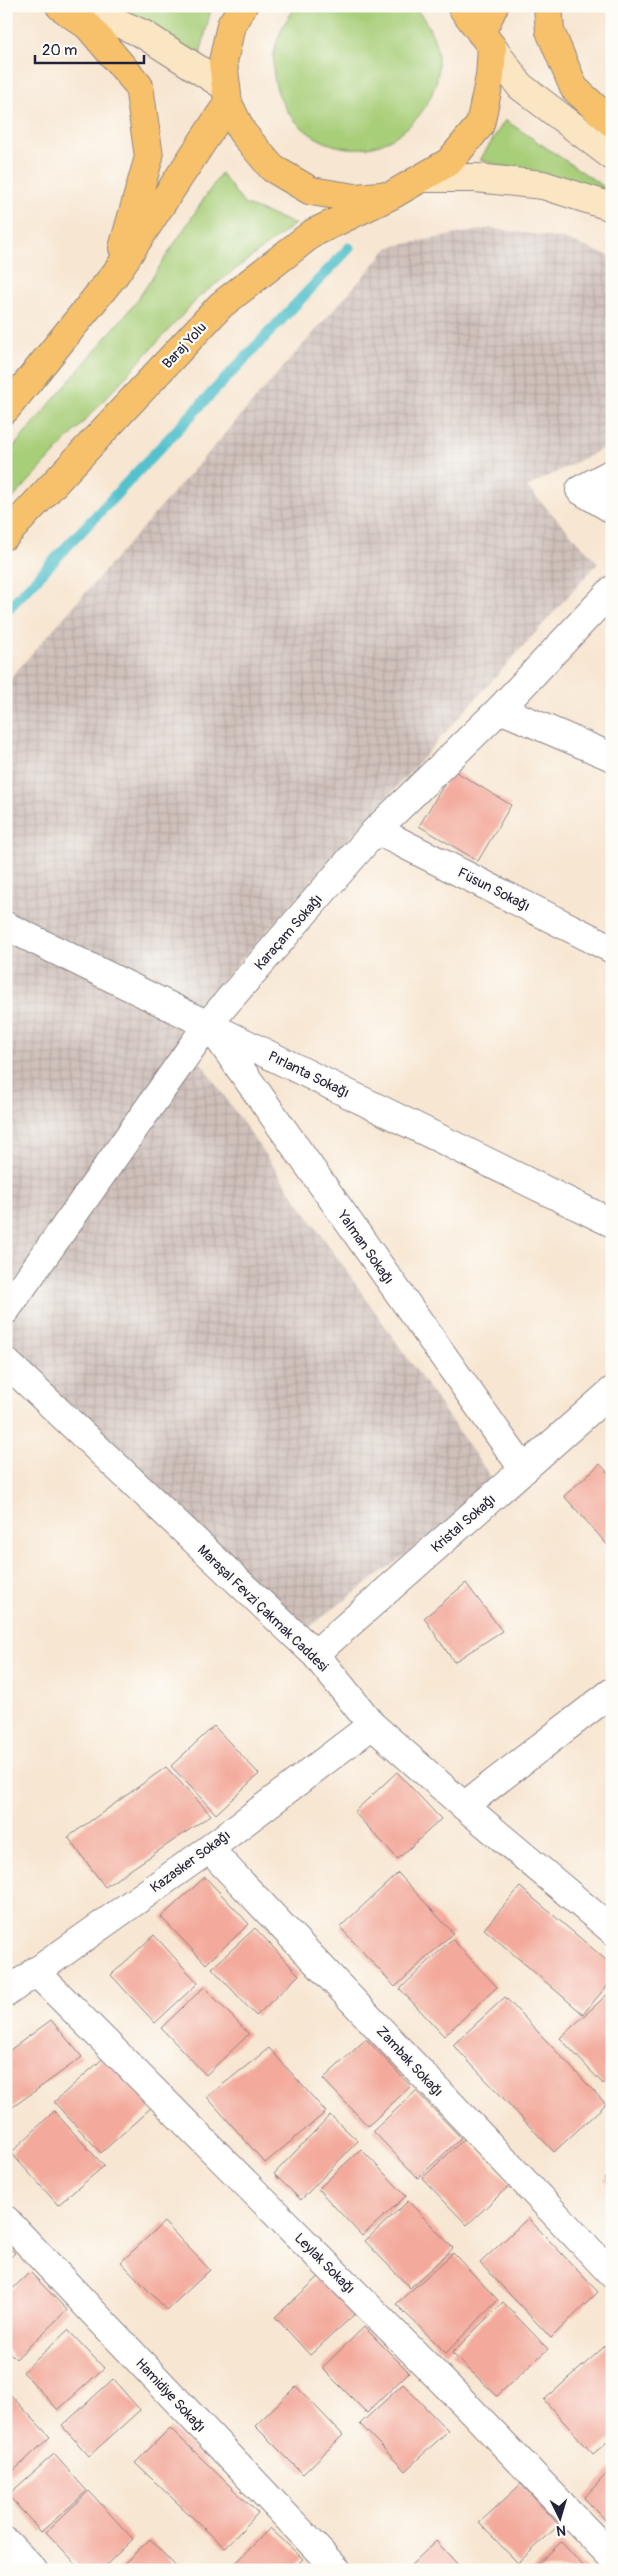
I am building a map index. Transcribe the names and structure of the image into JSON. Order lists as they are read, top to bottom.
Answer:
{
  "streets": {
    "main road": ["Baraj Yolu"],
    "street": [
      "Füsun Sokağı",
      "Karaçam Sokağı",
      "Pırlanta Sokağı",
      "Yalman Sokağı",
      "Kristal Sokağı",
      "Maraşal Fevzi Çakmak Caddesi",
      "Kazasker Sokağı",
      "Zambak Sokağı",
      "Leylak Sokağı",
      "Hamidiye Sokağı"
    ]
  },
  "crossings": [
    ["Füsun Sokağı", "Karaçam Sokağı"],
    ["Karaçam Sokağı", "Pırlanta Sokağı"],
    ["Karaçam Sokağı", "Yalman Sokağı"],
    ["Pırlanta Sokağı", "Yalman Sokağı"],
    ["Yalman Sokağı", "Kristal Sokağı"],
    ["Kristal Sokağı", "Maraşal Fevzi Çakmak Caddesi"],
    ["Maraşal Fevzi Çakmak Caddesi", "Kazasker Sokağı"],
    ["Kazasker Sokağı", "Zambak Sokağı"],
    ["Kazasker Sokağı", "Leylak Sokağı"]
  ],
  "scale_bar": "20 m",
  "north": "bottom"
}
